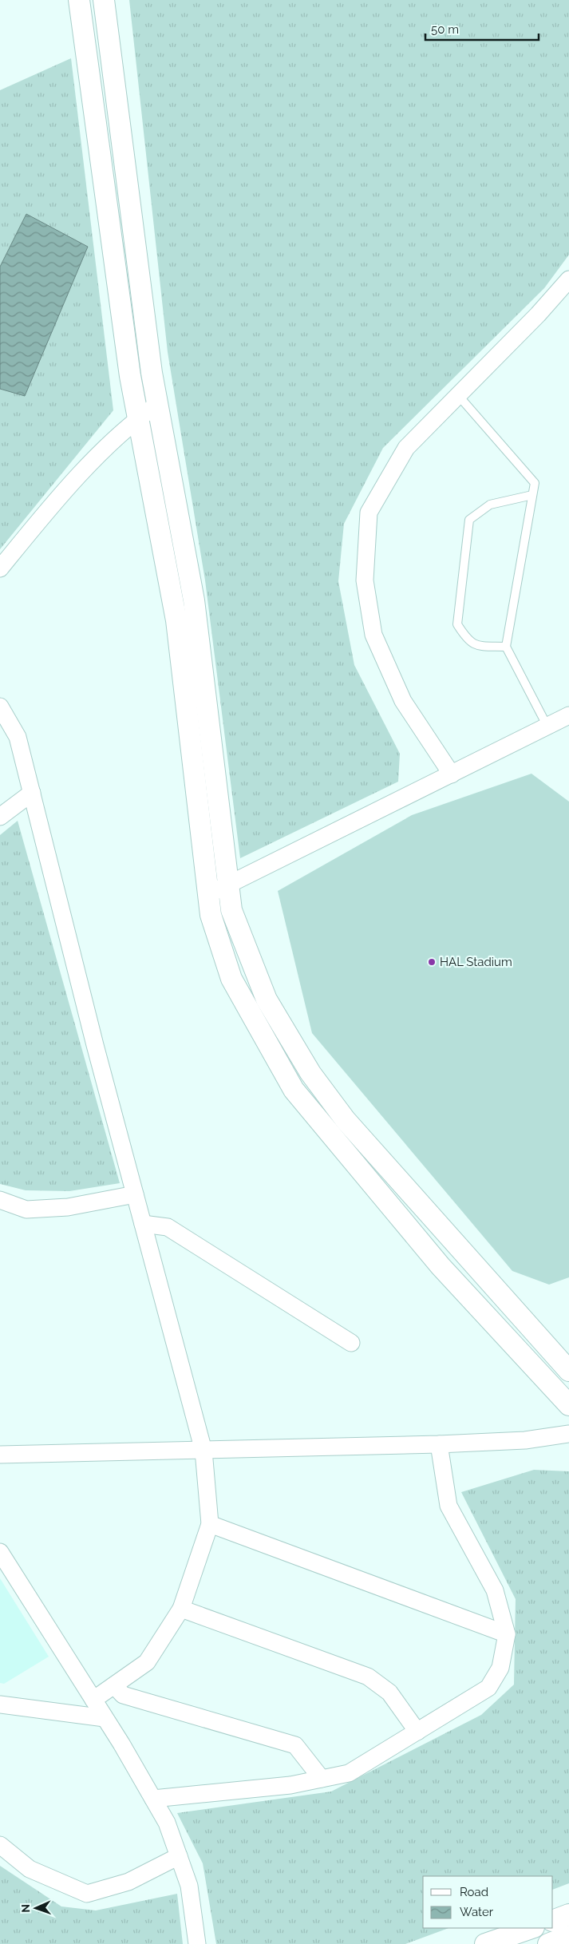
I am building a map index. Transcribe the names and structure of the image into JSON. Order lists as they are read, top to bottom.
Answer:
{
  "places": ["HAL Stadium"],
  "legend": ["Road", "Water"],
  "scale_bar": "50 m",
  "north": "left"
}
